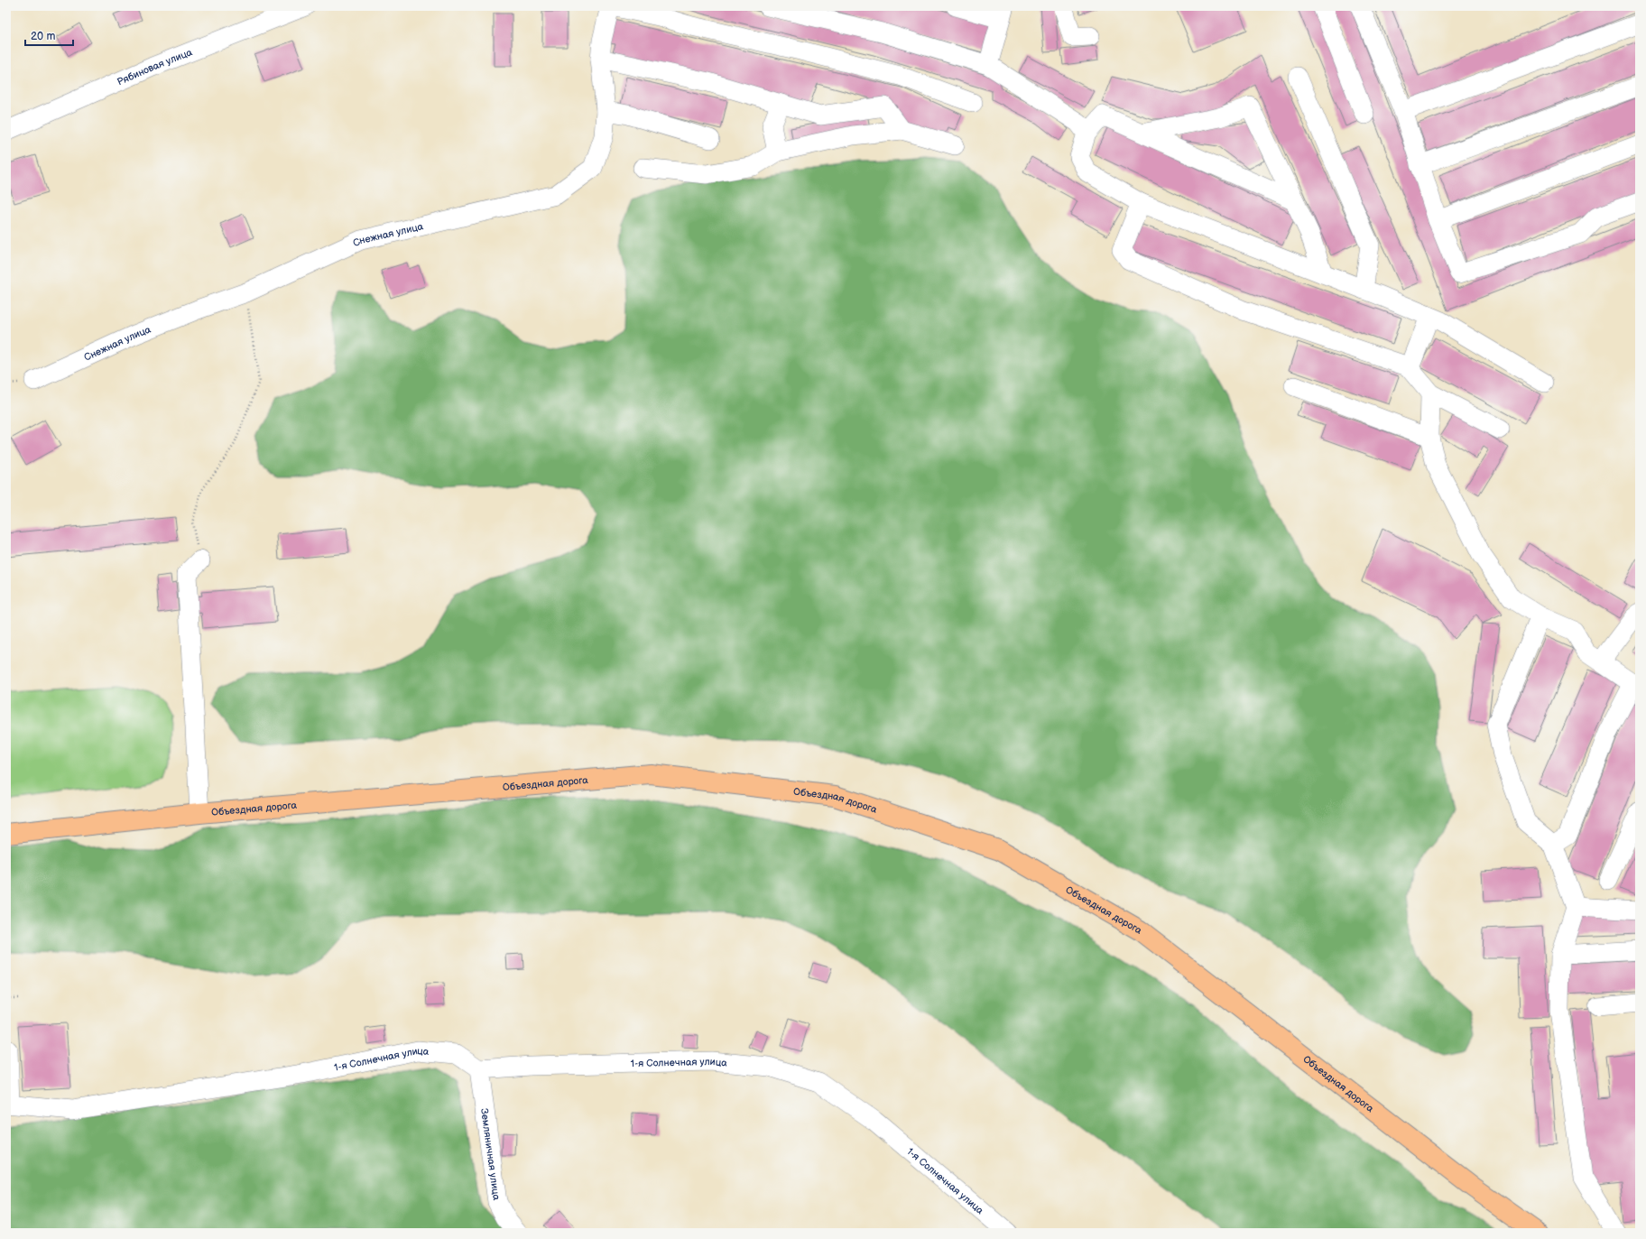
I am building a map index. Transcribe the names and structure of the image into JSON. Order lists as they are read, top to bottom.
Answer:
{
  "streets": {
    "main road": ["Объездная дорога"],
    "street": [
      "Рябиновая улица",
      "Снежная улица",
      "1-я Солнечная улица",
      "Земляничная улица"
    ]
  },
  "crossings": [
    ["1-я Солнечная улица", "Земляничная улица"]
  ],
  "scale_bar": "20 m"
}
